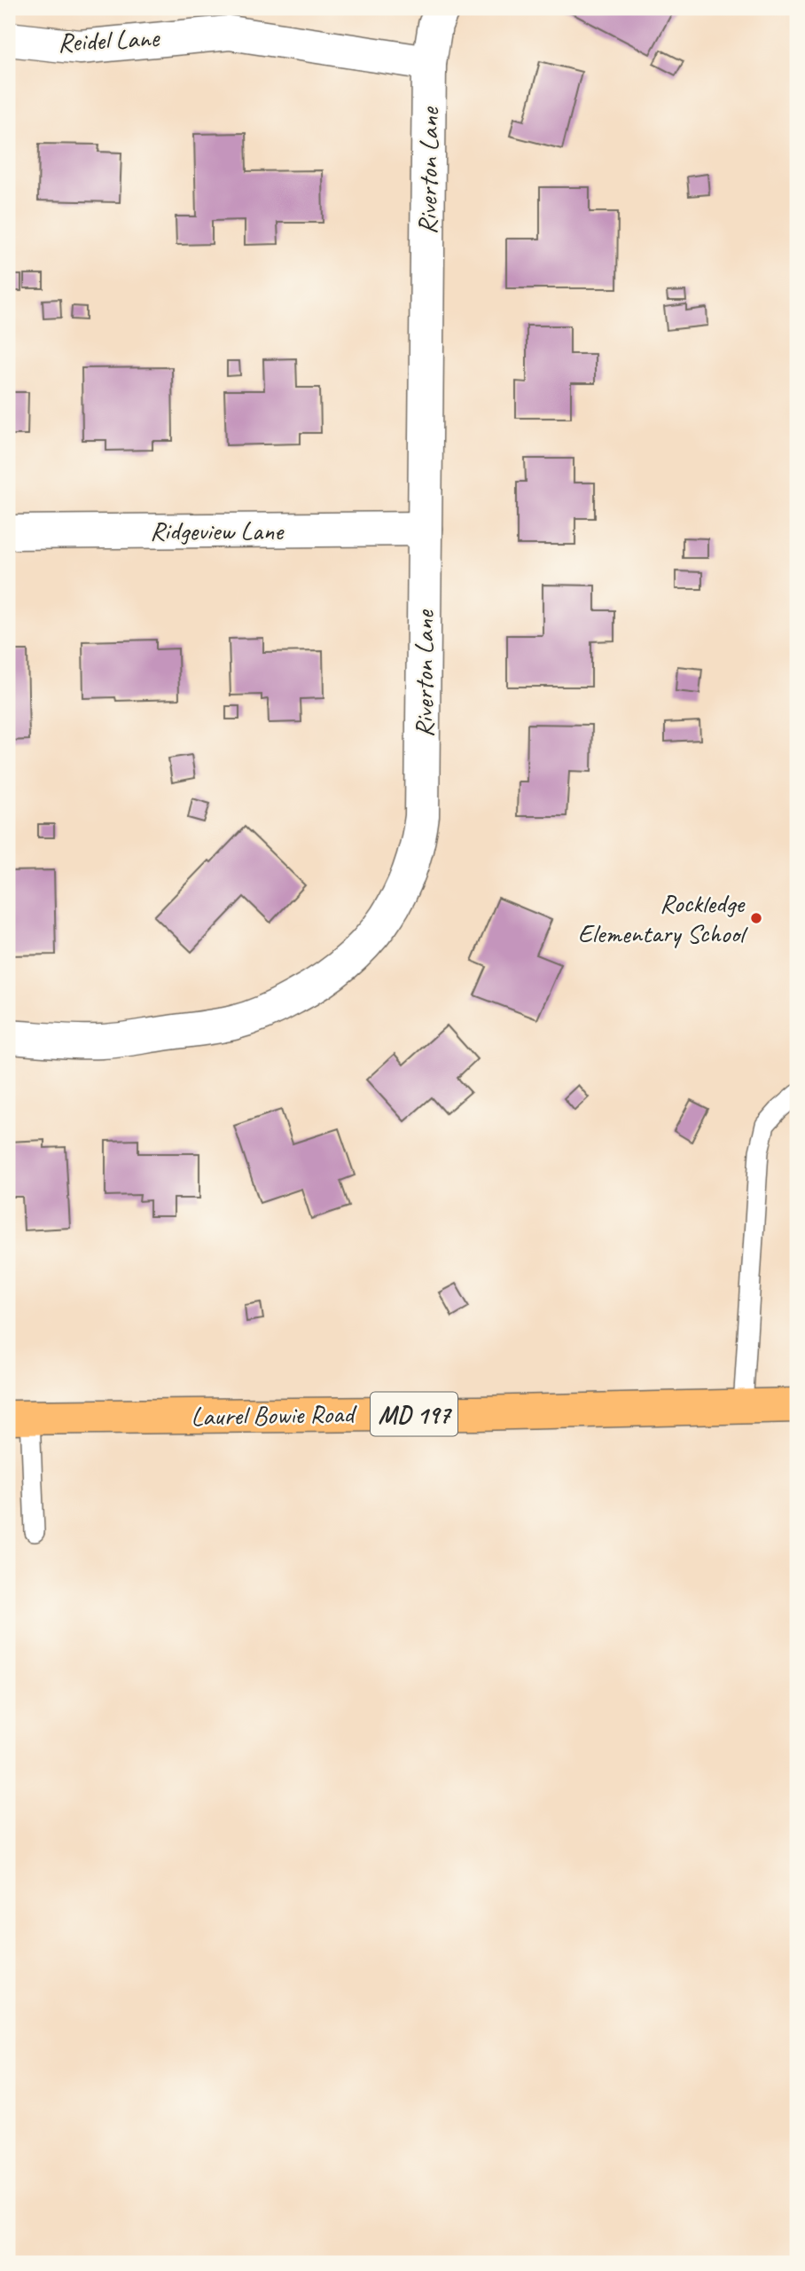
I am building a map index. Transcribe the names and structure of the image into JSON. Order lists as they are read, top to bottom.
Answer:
{
  "streets": {
    "main road": ["MD 197", "Laurel Bowie Road"],
    "street": ["Reidel Lane", "Riverton Lane", "Ridgeview Lane"]
  },
  "crossings": [
    ["Reidel Lane", "Riverton Lane"],
    ["Riverton Lane", "Ridgeview Lane"]
  ],
  "places": ["Rockledge Elementary School"]
}
